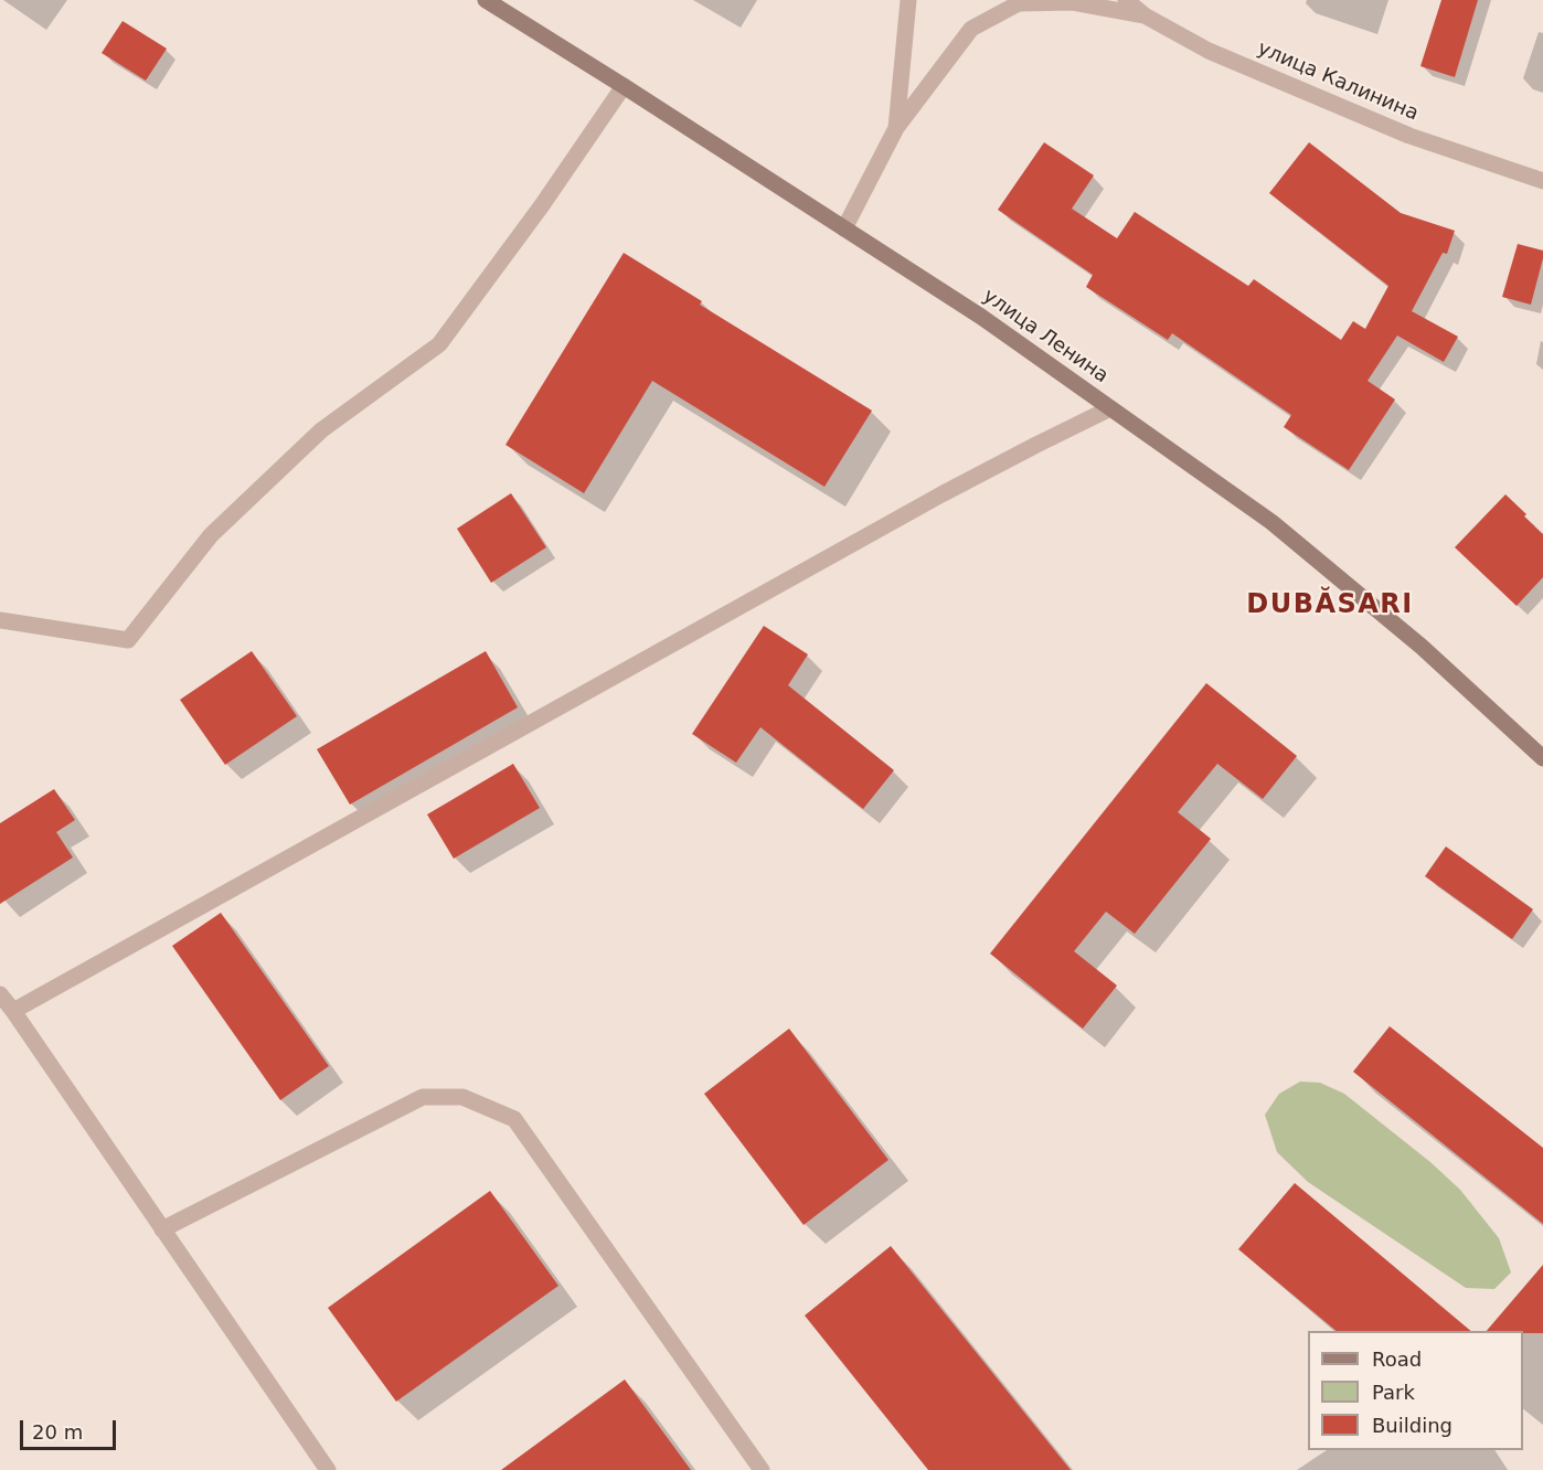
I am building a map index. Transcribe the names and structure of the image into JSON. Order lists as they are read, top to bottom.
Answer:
{
  "streets": {
    "street": ["улица Калинина", "улица Ленина"]
  },
  "districts": ["DUBĂSARI"],
  "legend": ["Road", "Park", "Building"],
  "scale_bar": "20 m"
}
